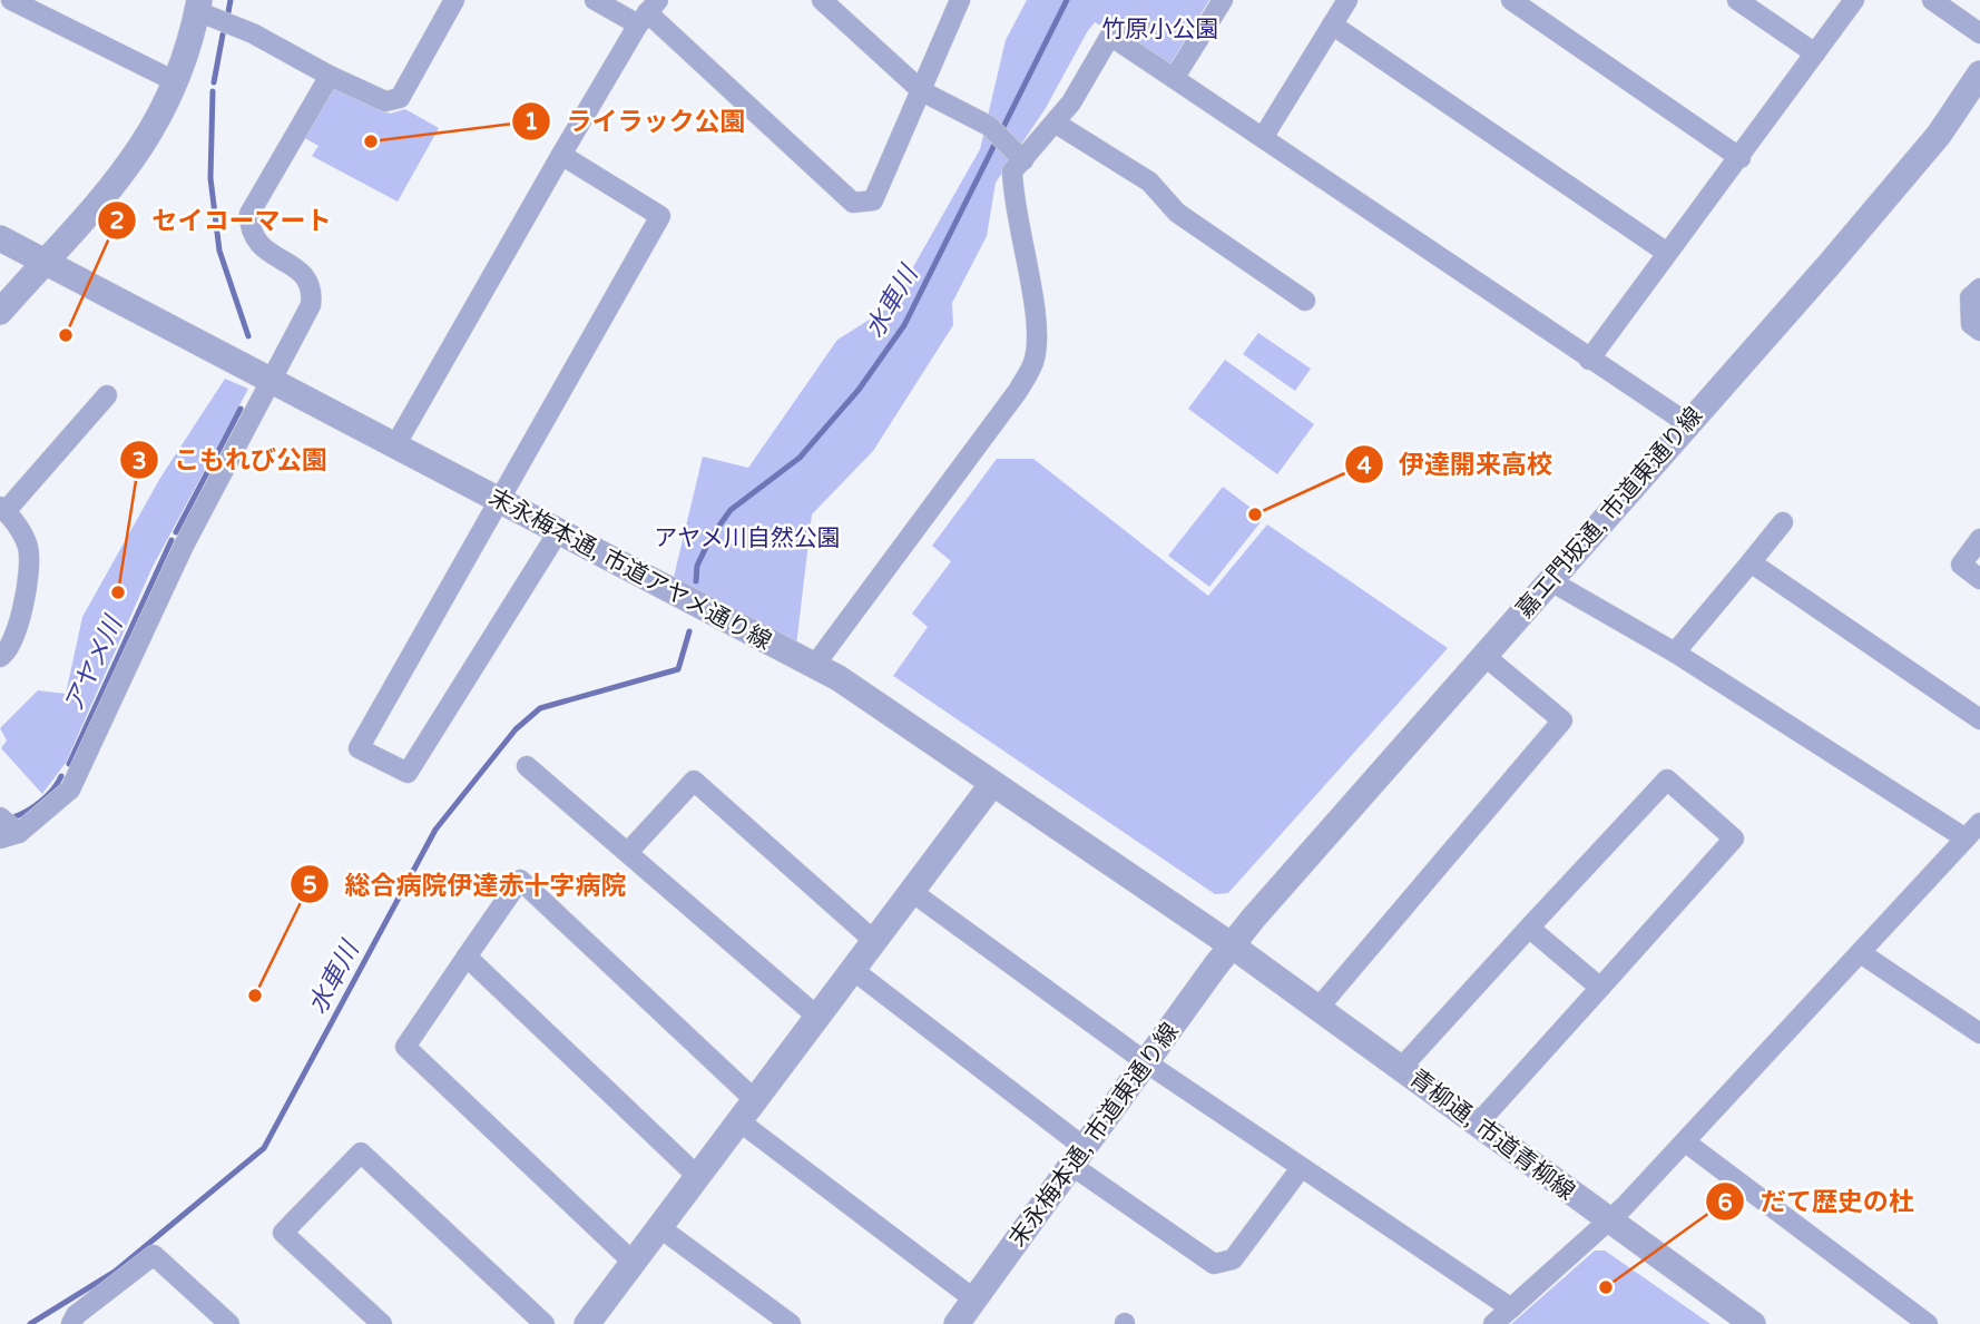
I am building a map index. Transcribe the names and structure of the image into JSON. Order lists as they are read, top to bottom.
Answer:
{
  "streets": {
    "street": [
      "嘉エ門坂通, 市道東通り線",
      "末永梅本通, 市道アヤメ通り線",
      "末永梅本通, 市道東通り線",
      "青柳通, 市道青柳線"
    ]
  },
  "crossings": [
    ["嘉エ門坂通, 市道東通り線", "末永梅本通, 市道アヤメ通り線"],
    ["嘉エ門坂通, 市道東通り線", "末永梅本通, 市道東通り線"],
    ["嘉エ門坂通, 市道東通り線", "青柳通, 市道青柳線"],
    ["末永梅本通, 市道アヤメ通り線", "末永梅本通, 市道東通り線"],
    ["末永梅本通, 市道アヤメ通り線", "青柳通, 市道青柳線"],
    ["末永梅本通, 市道東通り線", "青柳通, 市道青柳線"]
  ],
  "water": ["水車川", "アヤメ川"],
  "parks": ["竹原小公園", "アヤメ川自然公園"],
  "places": [
    "ライラック公園",
    "セイコーマート",
    "伊達開来高校",
    "こもれび公園",
    "総合病院伊達赤十字病院",
    "だて歴史の杜"
  ]
}
